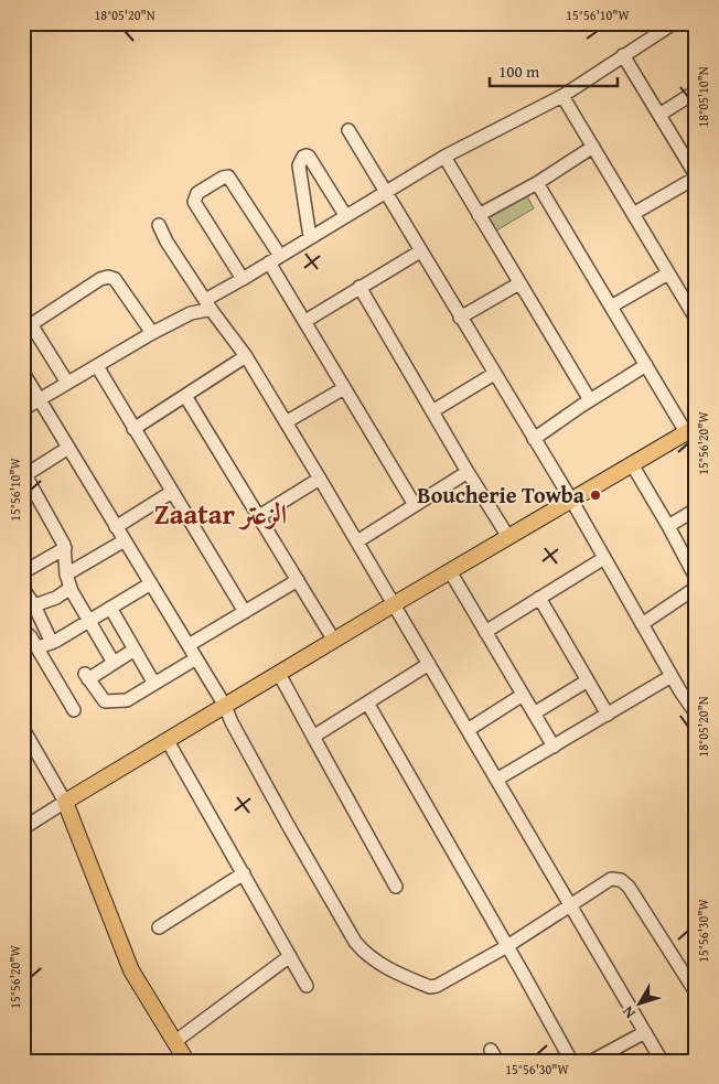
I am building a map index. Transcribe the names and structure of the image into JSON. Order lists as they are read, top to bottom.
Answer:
{
  "districts": ["Zaatar الزعتر"],
  "places": ["Boucherie Towba"],
  "scale_bar": "100 m",
  "north": "bottom left",
  "coordinates": [
    "18°05'20\"N",
    "15°56'10\"W",
    "18°05'10\"N",
    "15°56'20\"W",
    "15°56'30\"W"
  ]
}
